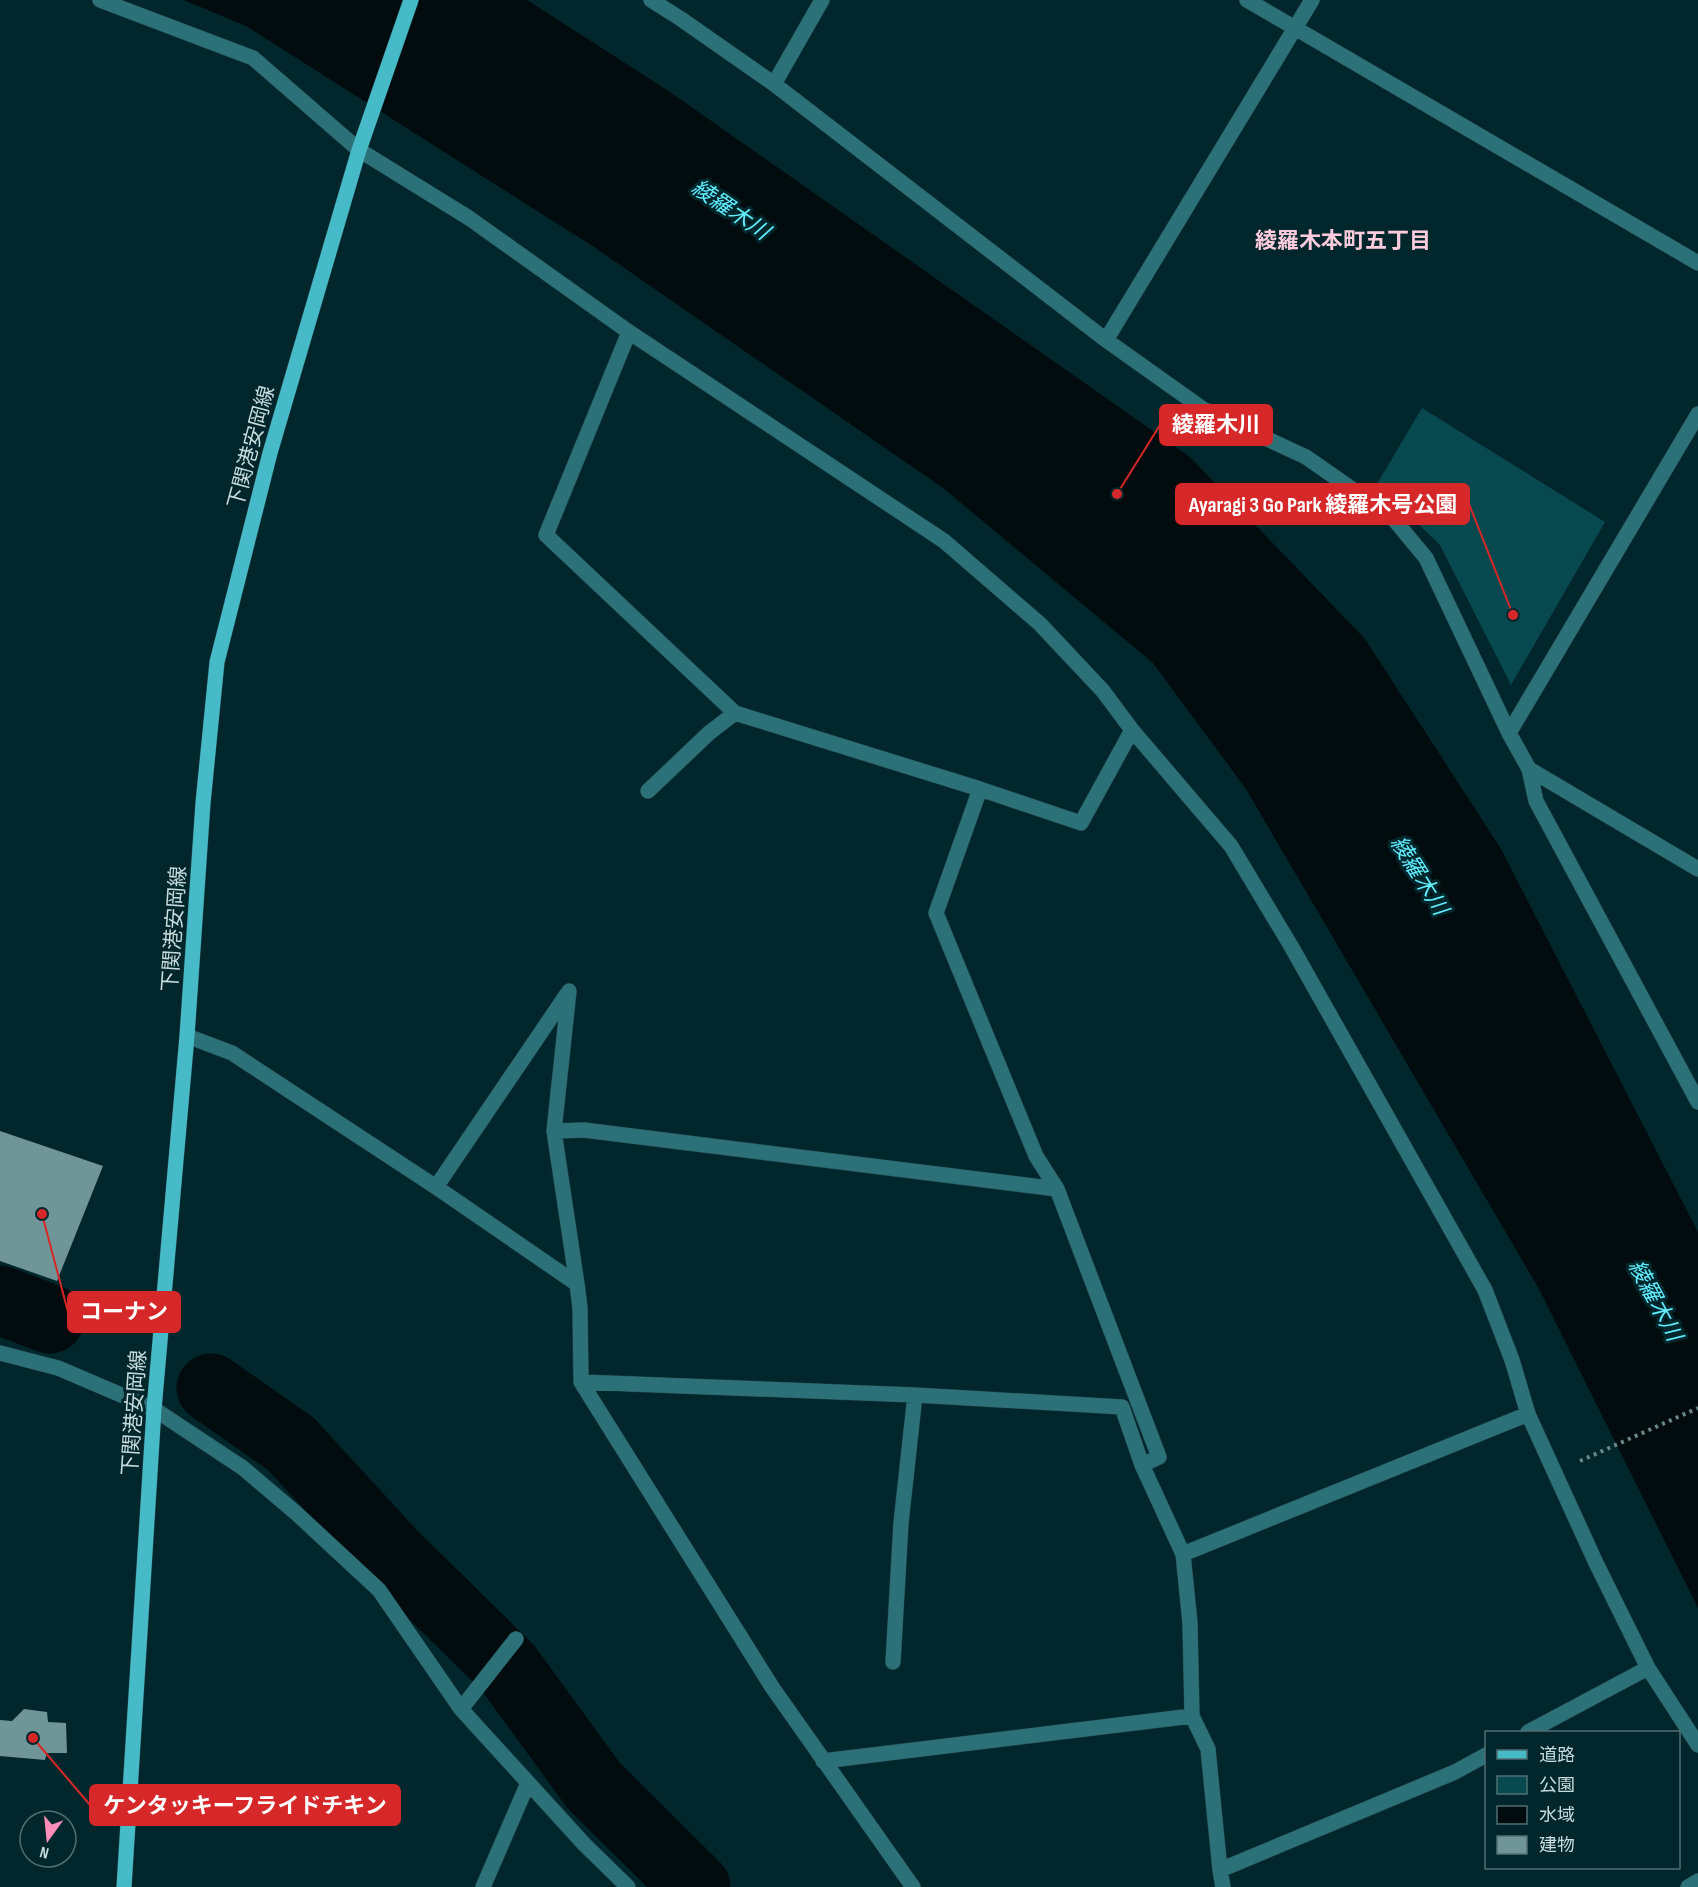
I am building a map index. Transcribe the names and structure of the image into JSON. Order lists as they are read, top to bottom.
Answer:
{
  "streets": {
    "main road": ["下関港安岡線"]
  },
  "districts": ["綾羅木本町五丁目"],
  "water": ["綾羅木川"],
  "places": [
    "綾羅木川",
    "Ayaragi 3 Go Park 綾羅木号公園",
    "コーナン",
    "ケンタッキーフライドチキン"
  ],
  "legend": [
    "道路",
    "公園",
    "水域",
    "建物"
  ],
  "north": "bottom"
}
